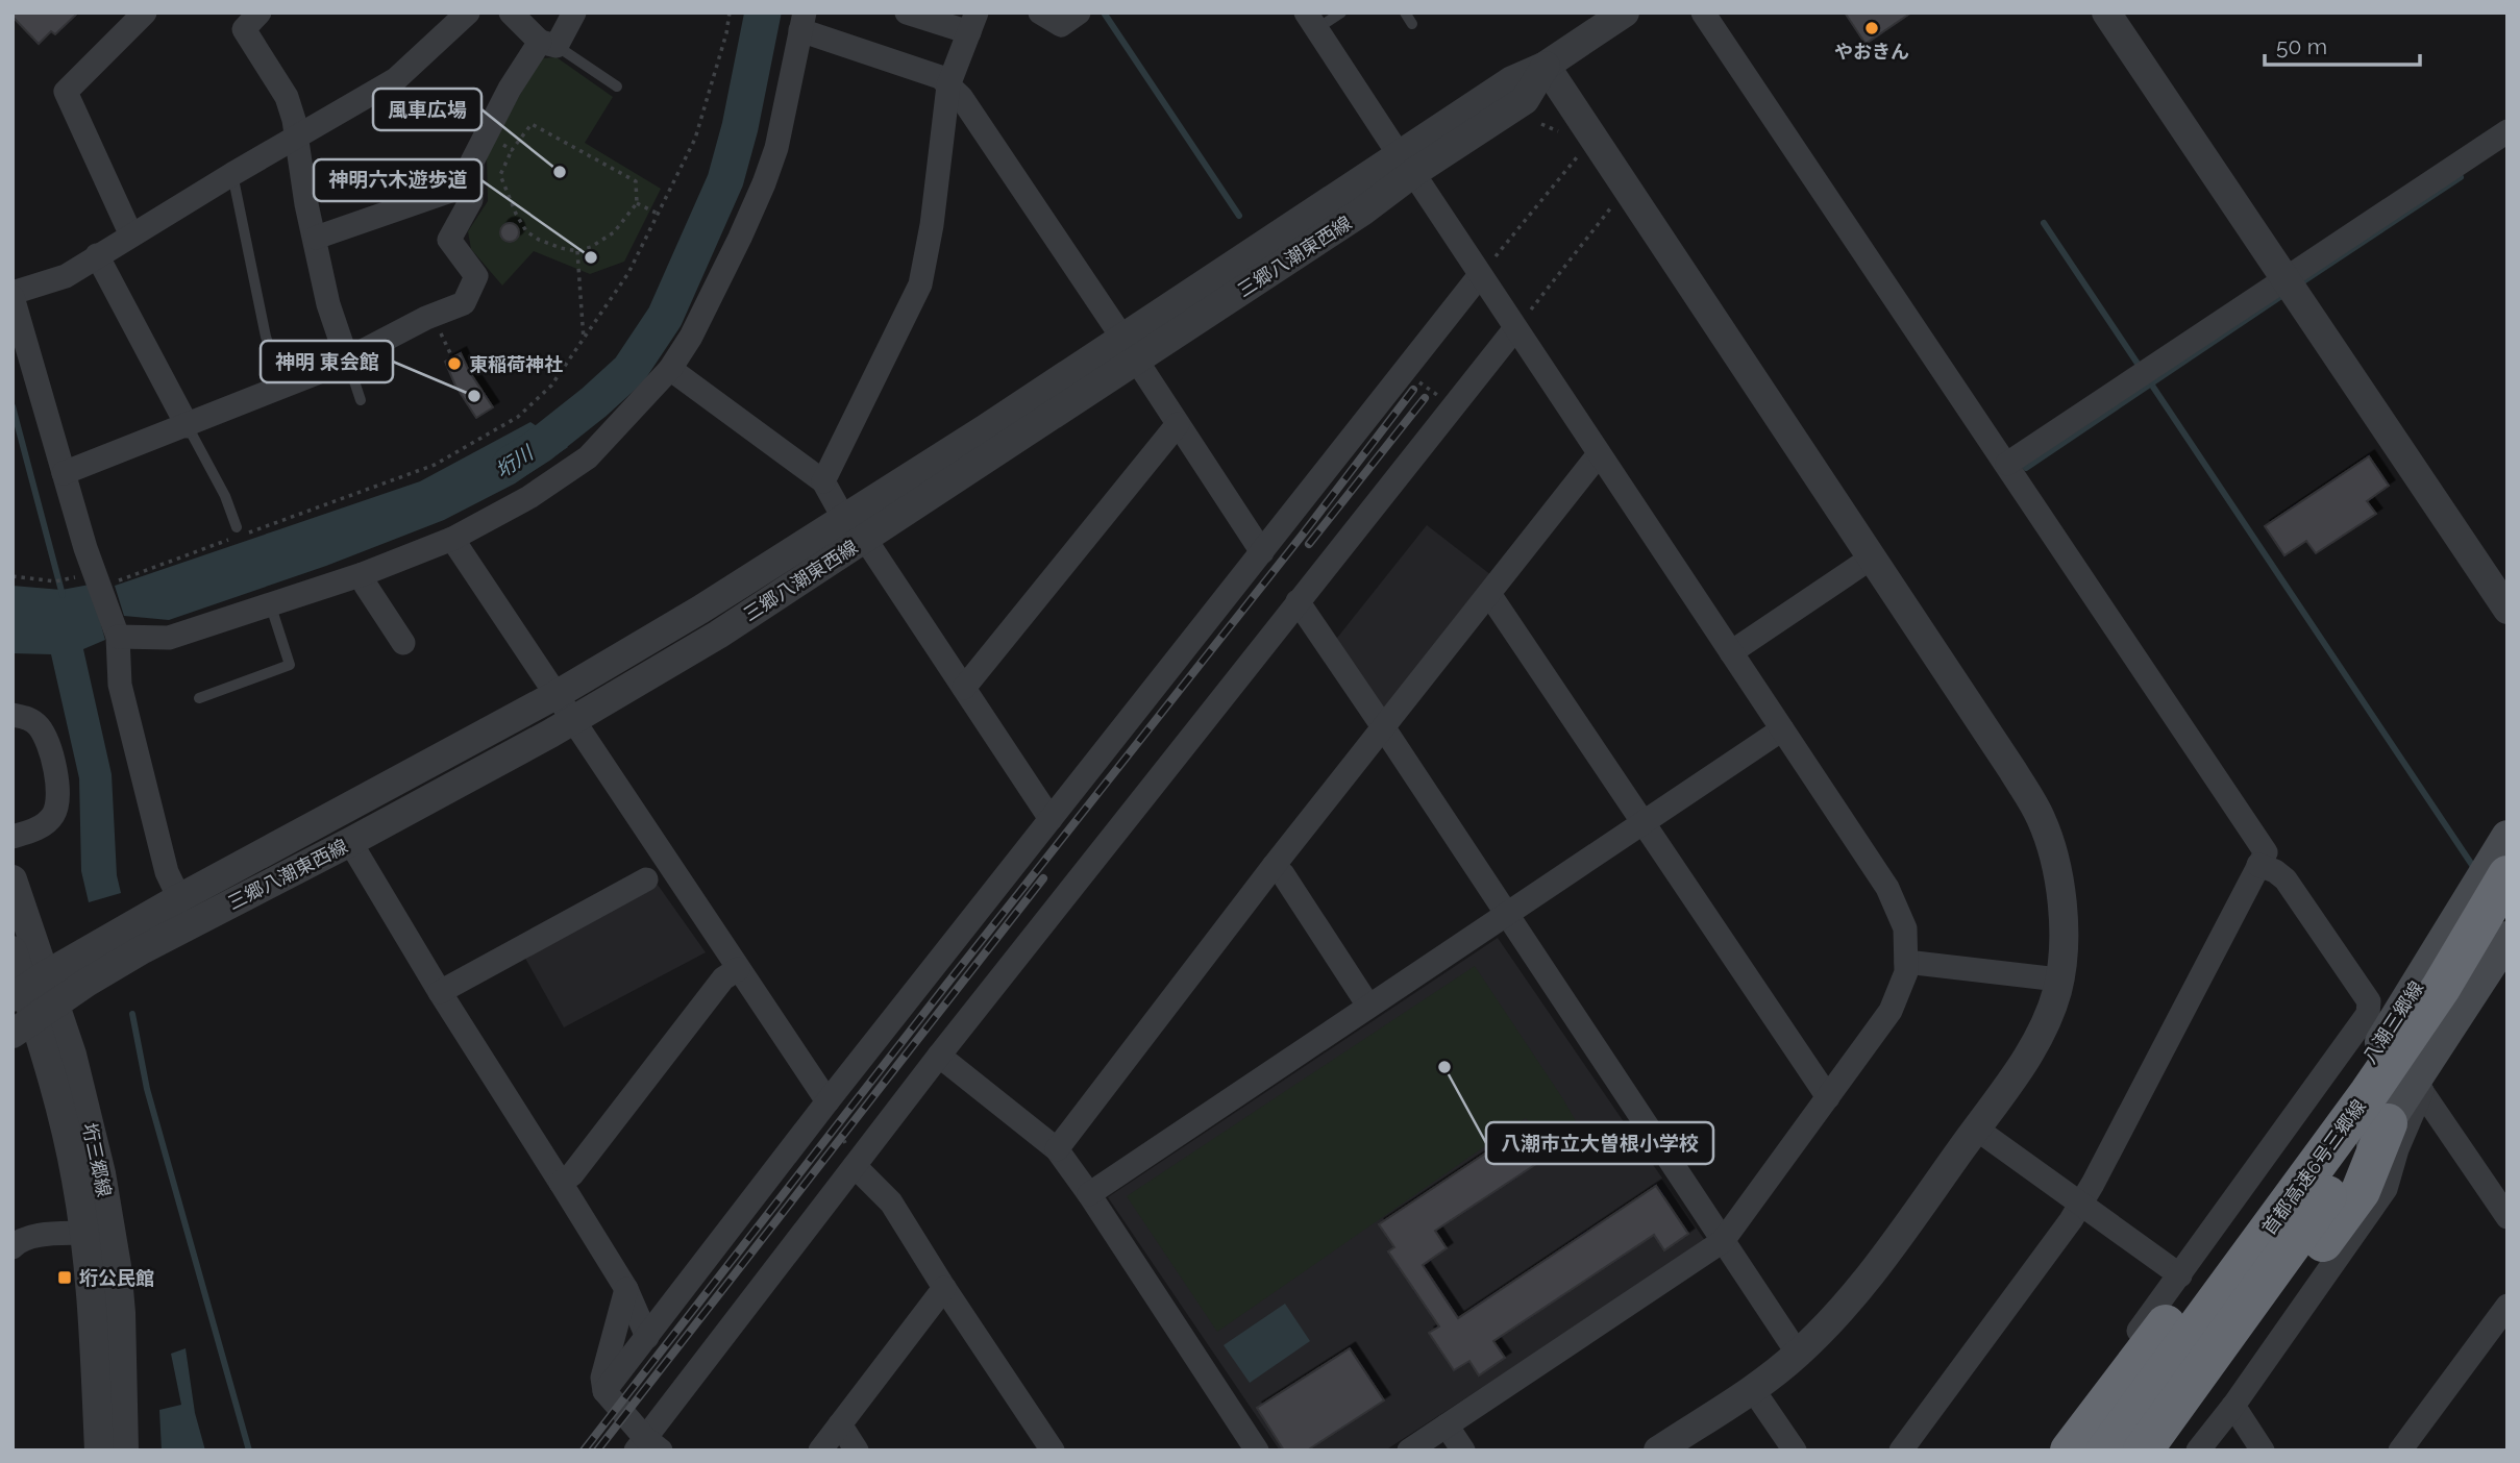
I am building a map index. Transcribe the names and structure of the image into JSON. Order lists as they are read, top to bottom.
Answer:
{
  "streets": {
    "highway": ["首都高速6号三郷線"],
    "main road": ["八潮三郷線"],
    "street": ["三郷八潮東西線", "垳三郷線"]
  },
  "crossings": [
    ["三郷八潮東西線", "垳三郷線"]
  ],
  "water": ["垳川"],
  "places": {
    "other": [
      "やおきん",
      "風車広場",
      "神明六木遊歩道",
      "東稲荷神社",
      "神明 東会館",
      "八潮市立大曽根小学校"
    ],
    "transit": ["垳公民館"]
  },
  "scale_bar": "50 m"
}
